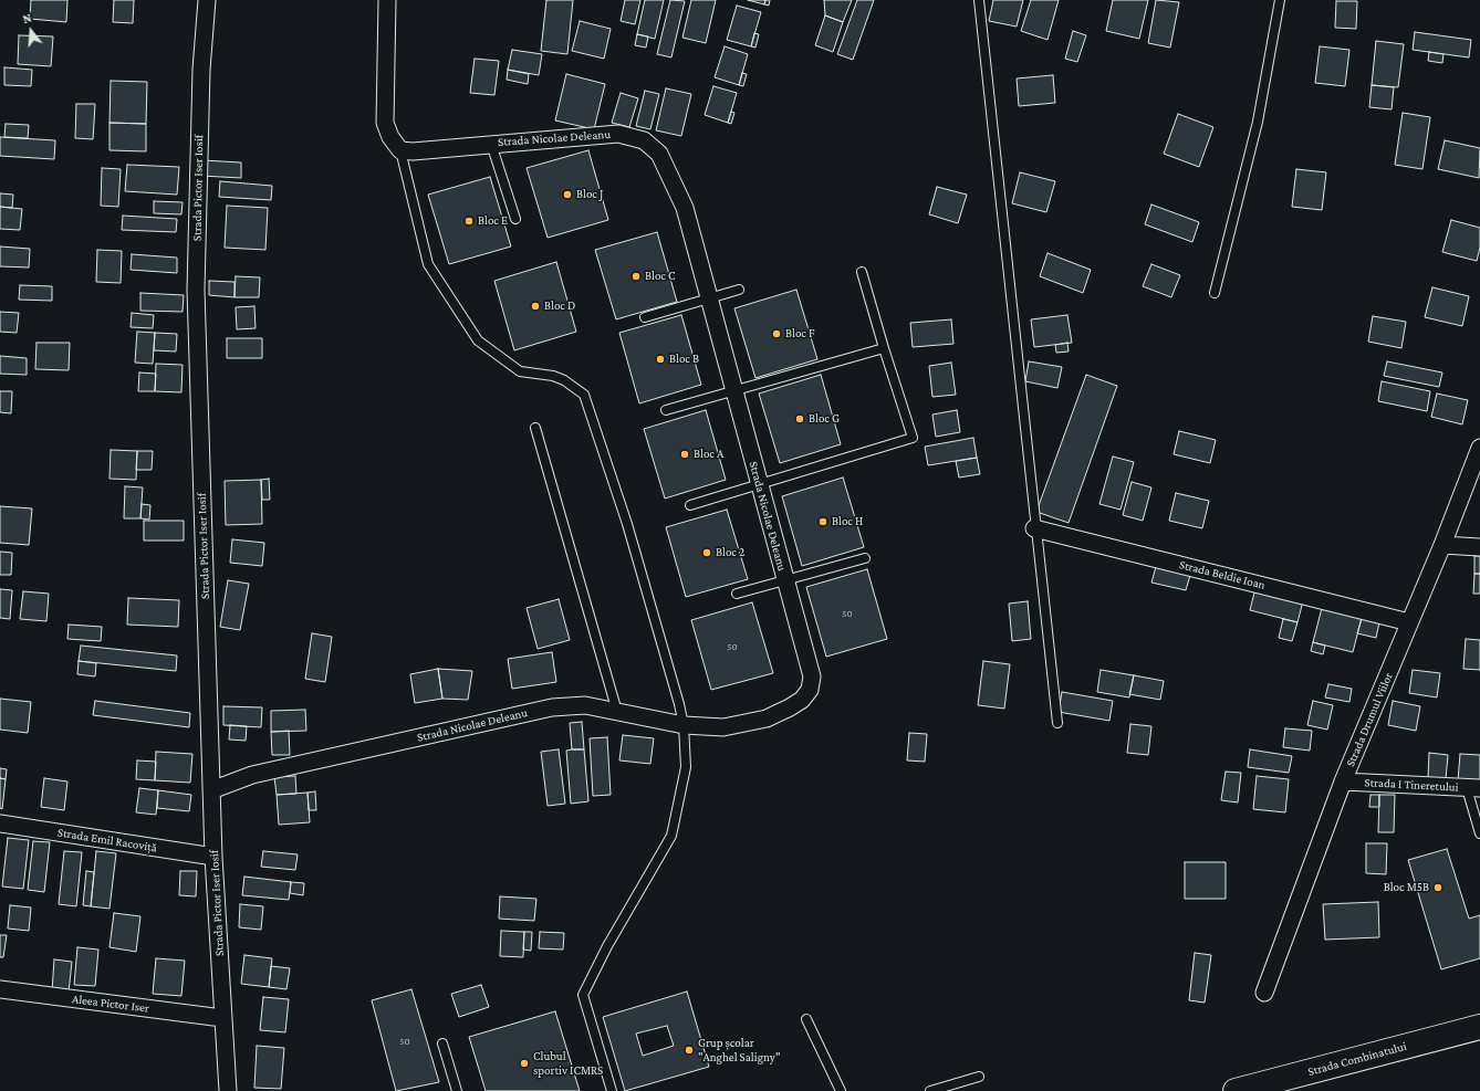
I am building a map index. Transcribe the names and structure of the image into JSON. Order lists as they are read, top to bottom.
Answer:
{
  "streets": {
    "main road": ["Strada Combinatului"],
    "street": [
      "Strada Nicolae Deleanu",
      "Strada Pictor Iser Iosif",
      "Strada Beldie Ioan",
      "Strada Drumul Viilor",
      "Strada I Tineretului",
      "Strada Emil Racoviță",
      "Aleea Pictor Iser"
    ]
  },
  "crossings": [
    ["Strada Nicolae Deleanu", "Strada Pictor Iser Iosif"],
    ["Strada Pictor Iser Iosif", "Strada Emil Racoviță"],
    ["Strada Pictor Iser Iosif", "Aleea Pictor Iser"],
    ["Strada Beldie Ioan", "Strada Drumul Viilor"],
    ["Strada Drumul Viilor", "Strada I Tineretului"]
  ],
  "places": [
    "Bloc J",
    "Bloc E",
    "Bloc C",
    "Bloc D",
    "Bloc F",
    "Bloc B",
    "Bloc G",
    "Bloc A",
    "Bloc H",
    "Bloc 2",
    "Bloc M5B",
    "Grup școlar \"Anghel Saligny\"",
    "Clubul sportiv ICMRS"
  ],
  "house_numbers": ["50", "50", "50"],
  "north": "top"
}
